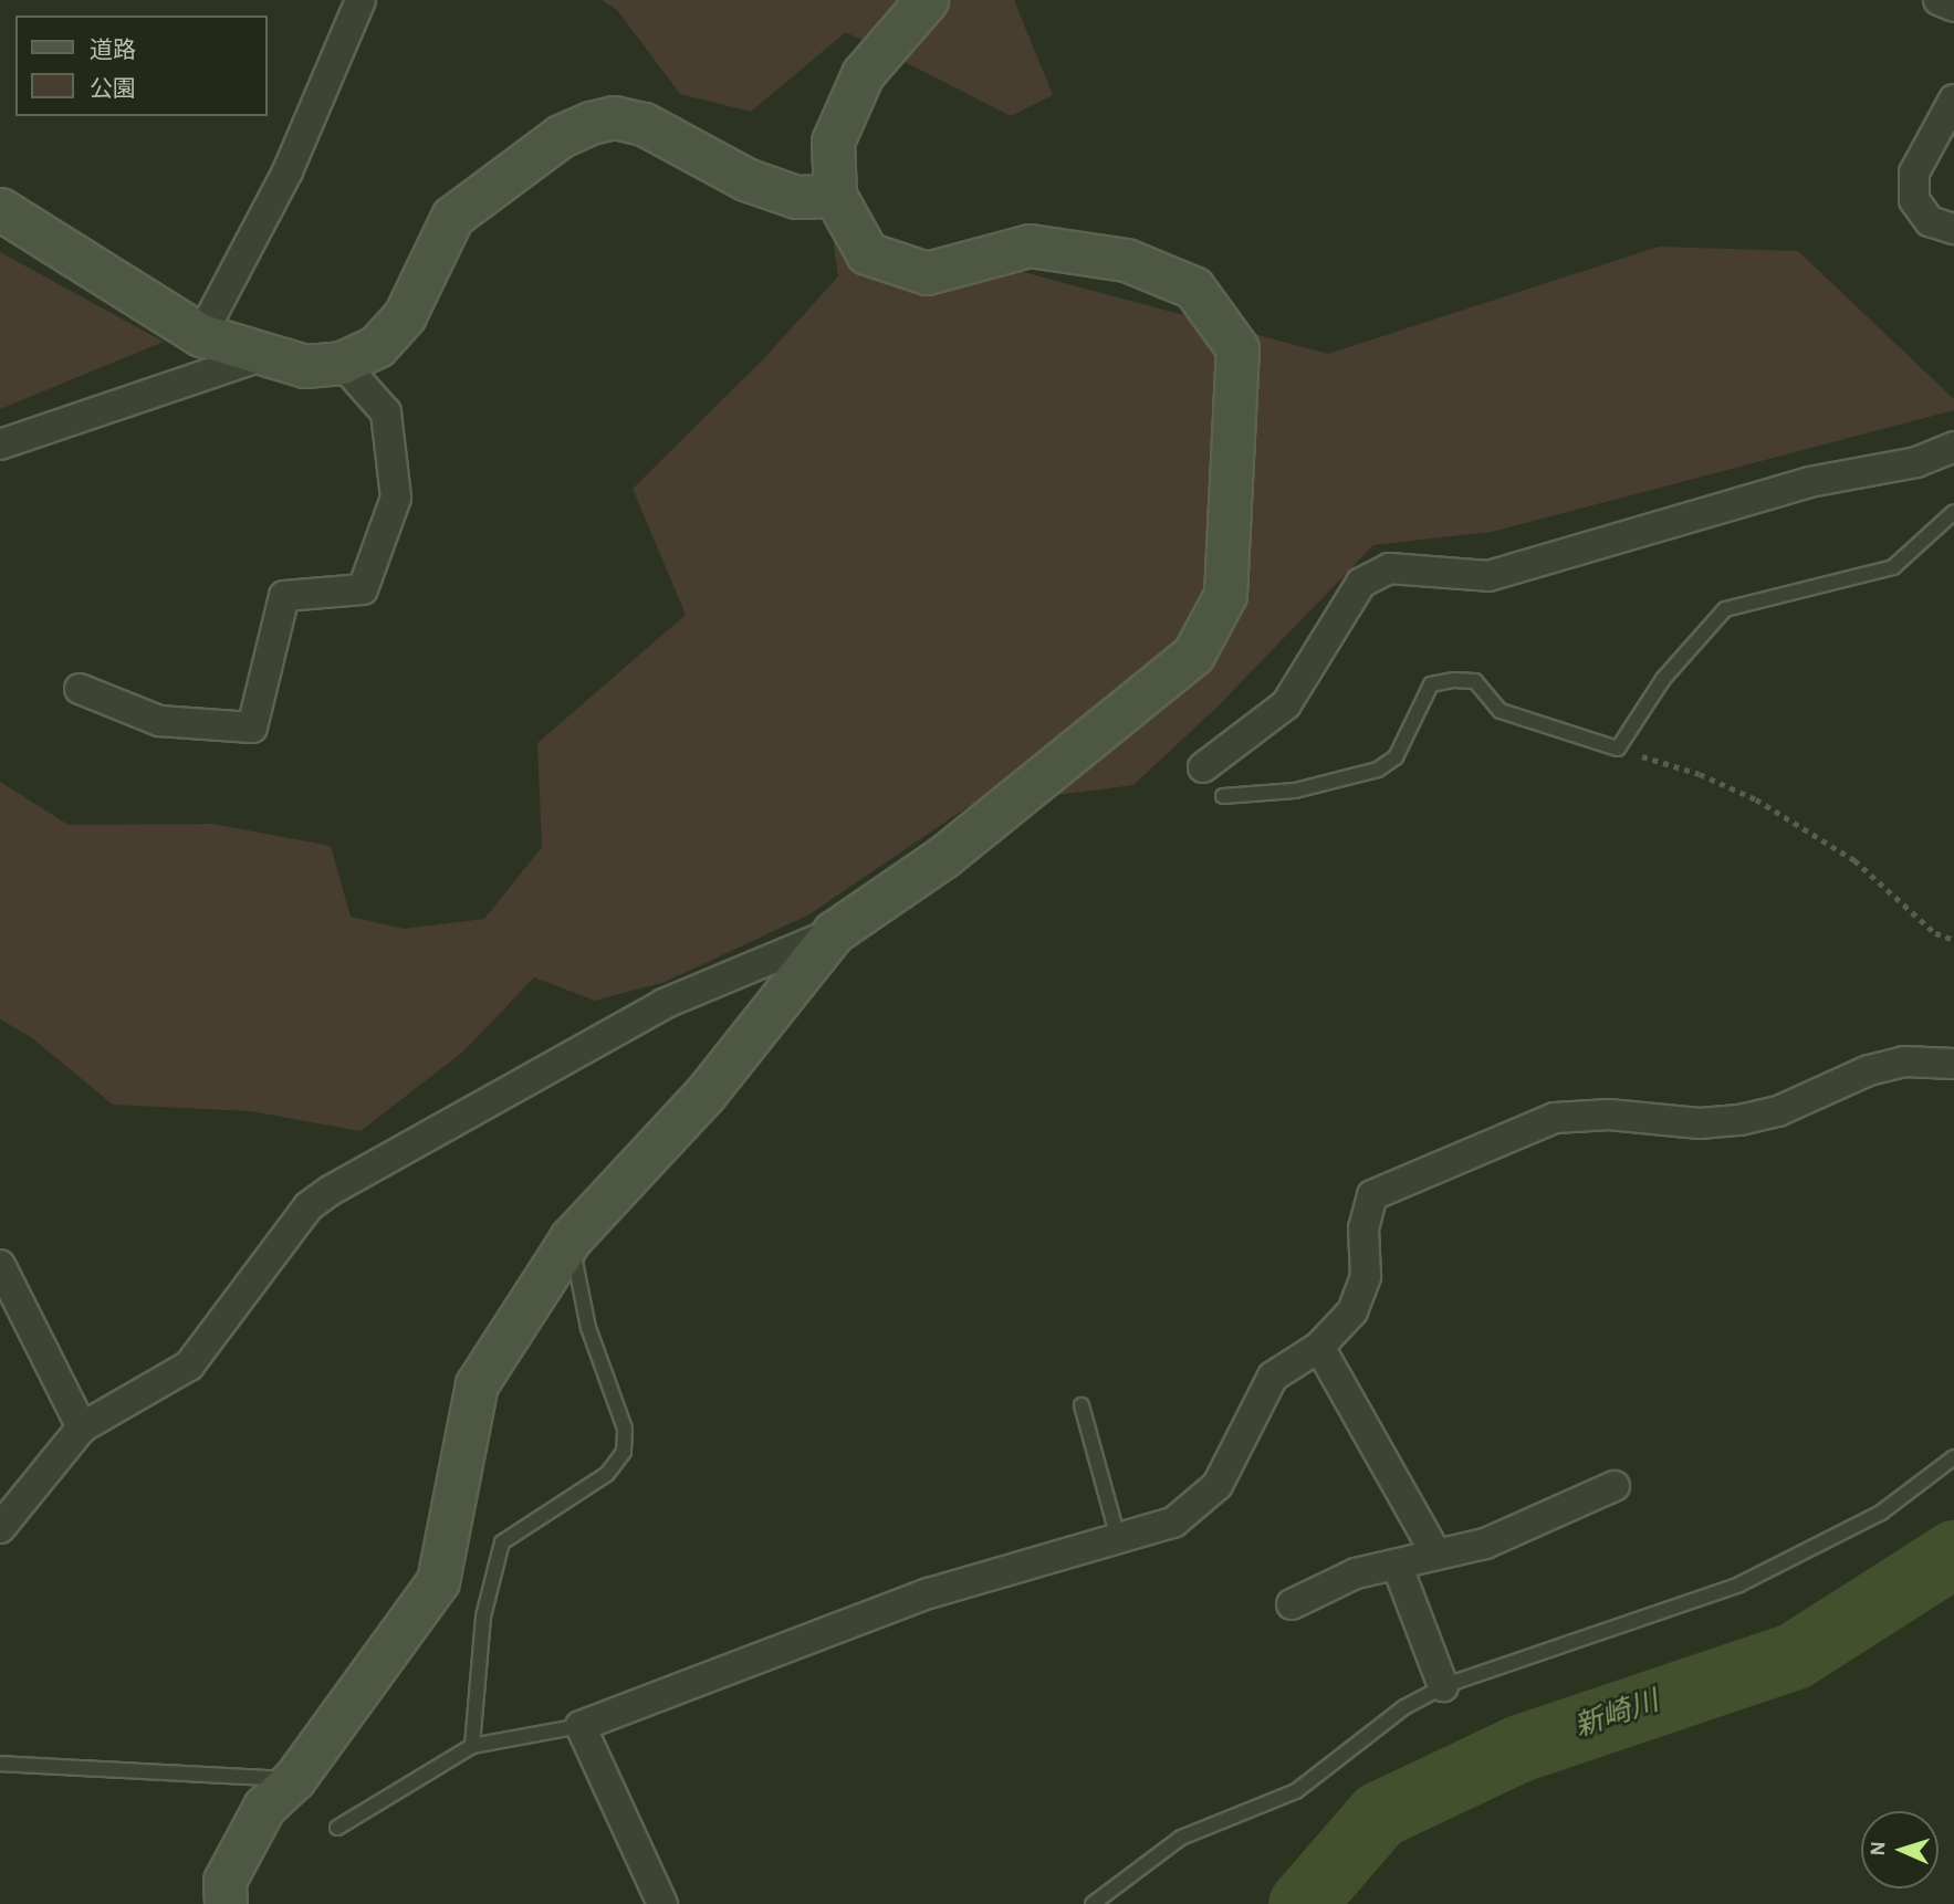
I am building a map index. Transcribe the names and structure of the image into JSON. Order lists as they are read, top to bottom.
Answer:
{
  "water": ["新崎川"],
  "legend": ["道路", "公園"],
  "north": "left"
}
